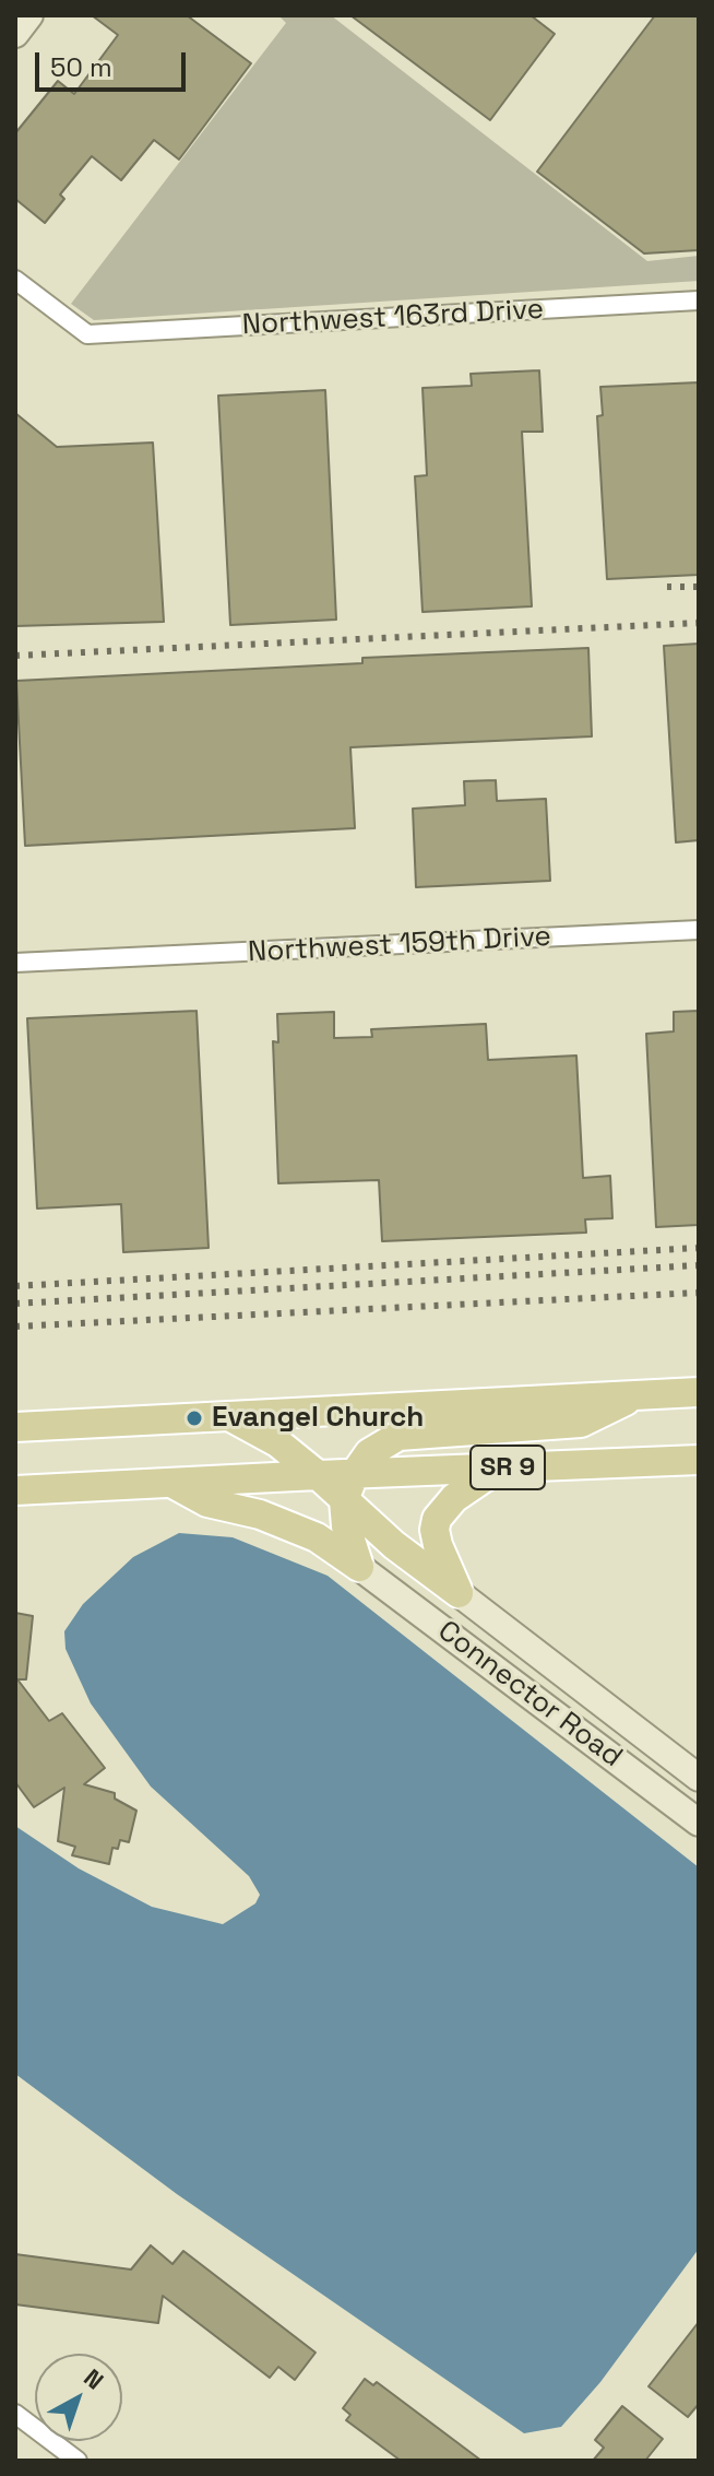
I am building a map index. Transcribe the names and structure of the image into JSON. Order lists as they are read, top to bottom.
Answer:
{
  "streets": {
    "main road": ["SR 9", "Connector Road"],
    "street": ["Northwest 163rd Drive", "Northwest 159th Drive"]
  },
  "places": ["Evangel Church"],
  "scale_bar": "50 m",
  "north": "top right"
}
